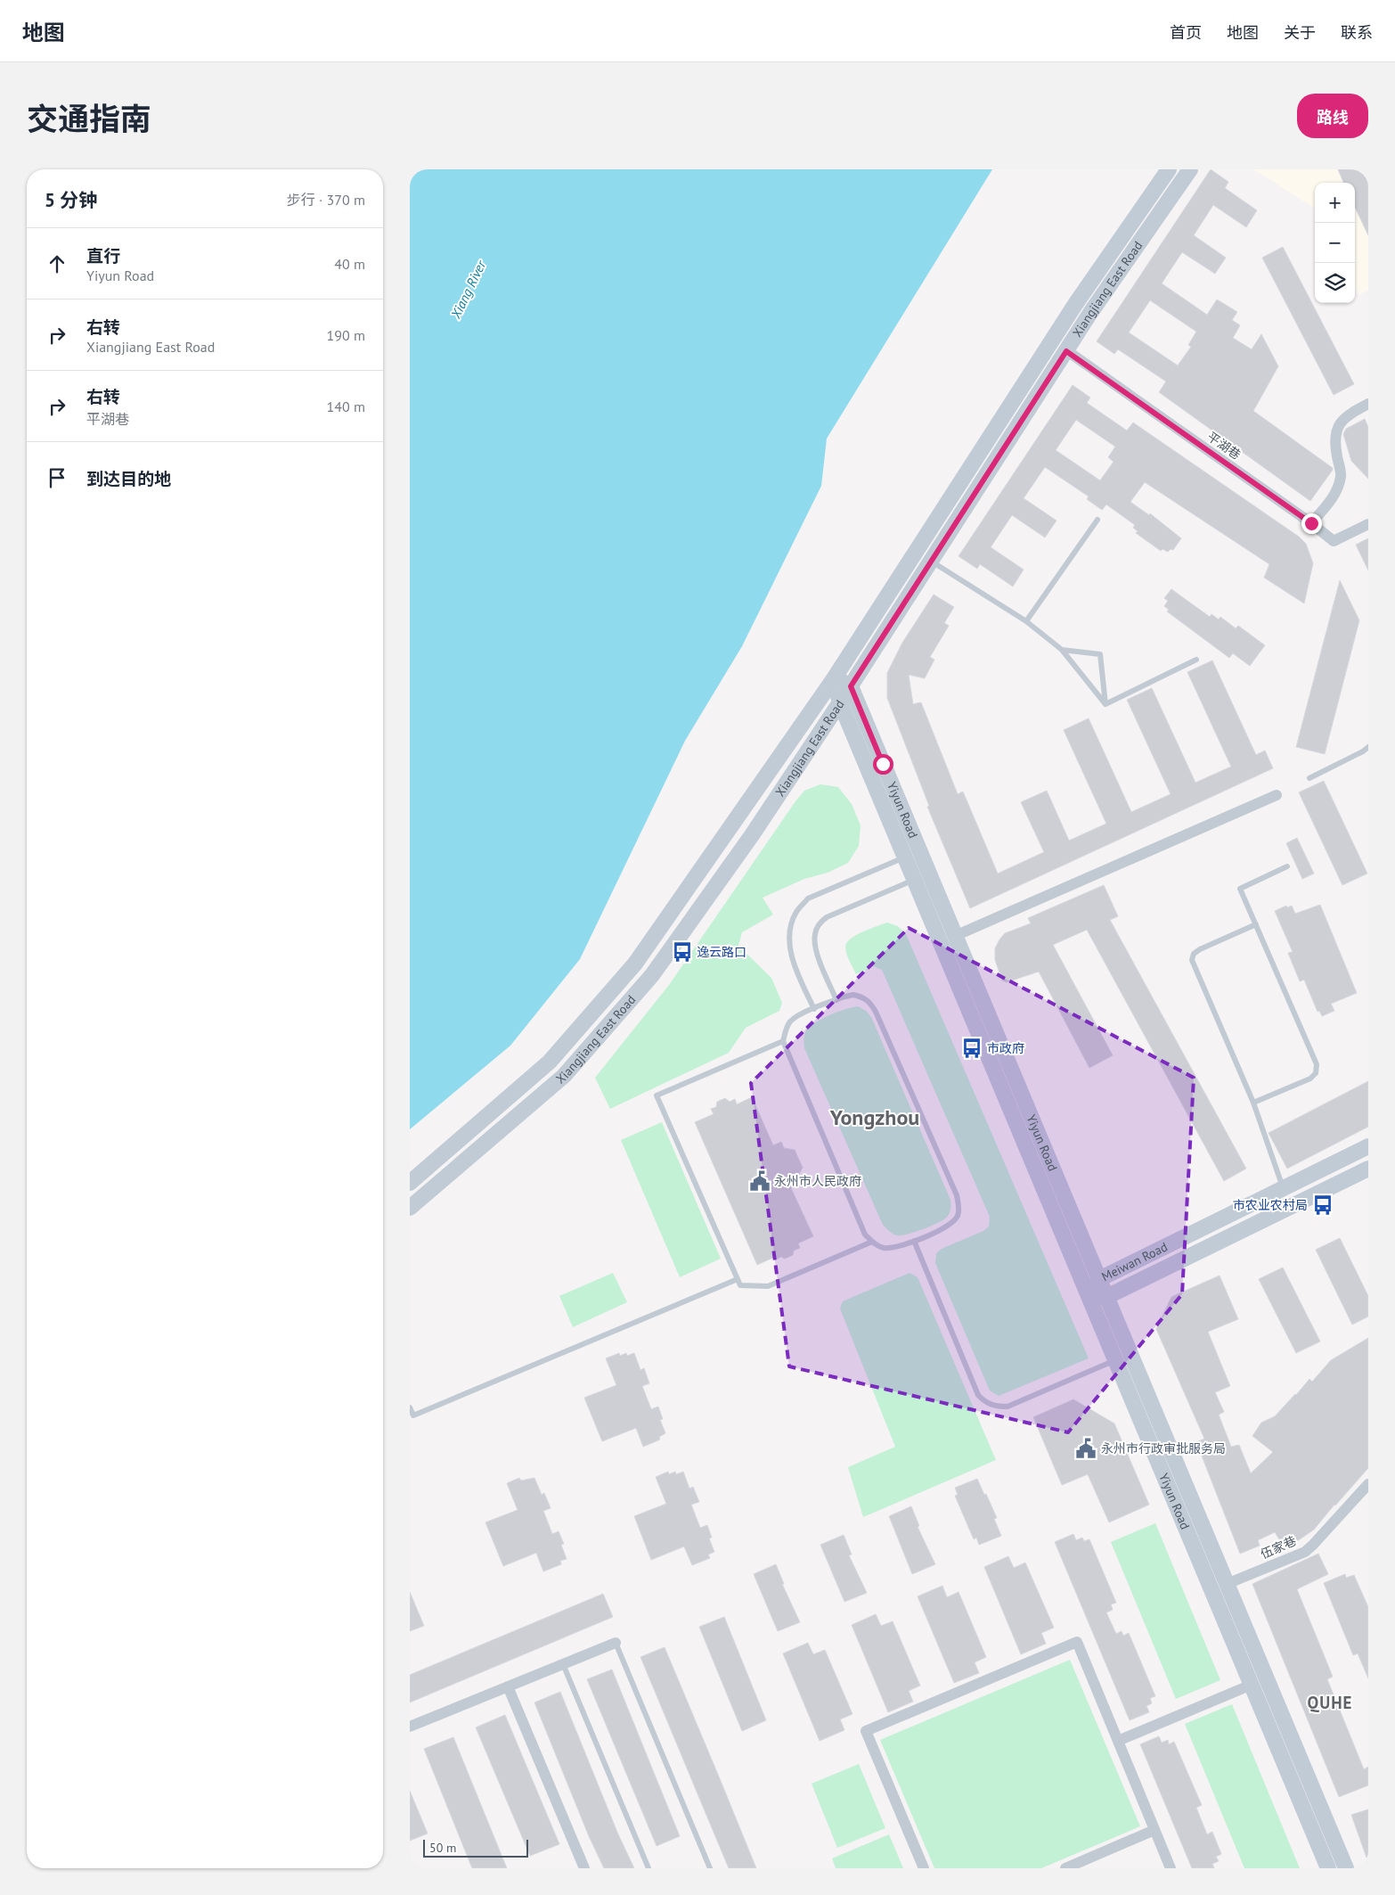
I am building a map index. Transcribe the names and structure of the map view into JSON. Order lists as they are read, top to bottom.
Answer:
{
  "streets": {
    "street": [
      "Xiangjiang East Road",
      "平湖巷",
      "Yiyun Road",
      "Meiwan Road",
      "伍家巷"
    ]
  },
  "crossings": [
    ["Xiangjiang East Road", "平湖巷"],
    ["Xiangjiang East Road", "Yiyun Road"],
    ["Yiyun Road", "Meiwan Road"],
    ["Yiyun Road", "伍家巷"]
  ],
  "districts": ["Yongzhou", "QUHE"],
  "water": ["Xiang River"],
  "places": {
    "bus stop": ["逸云路口", "市政府", "市农业农村局"],
    "public building": ["永州市人民政府", "永州市行政审批服务局"]
  },
  "scale_bar": "50 m",
  "page": {
    "header": "地图",
    "nav": [
      "首页",
      "地图",
      "关于",
      "联系"
    ],
    "title": "交通指南",
    "buttons": "路线",
    "heading": ["5 分钟", "步行 · 370 m"],
    "map_buttons": ["+", "−"],
    "list": [
      ["直行", "Yiyun Road", "40 m"],
      ["右转", "Xiangjiang East Road", "190 m"],
      ["右转", "平湖巷", "140 m"],
      "到达目的地"
    ],
    "scale": "50 m"
  }
}
